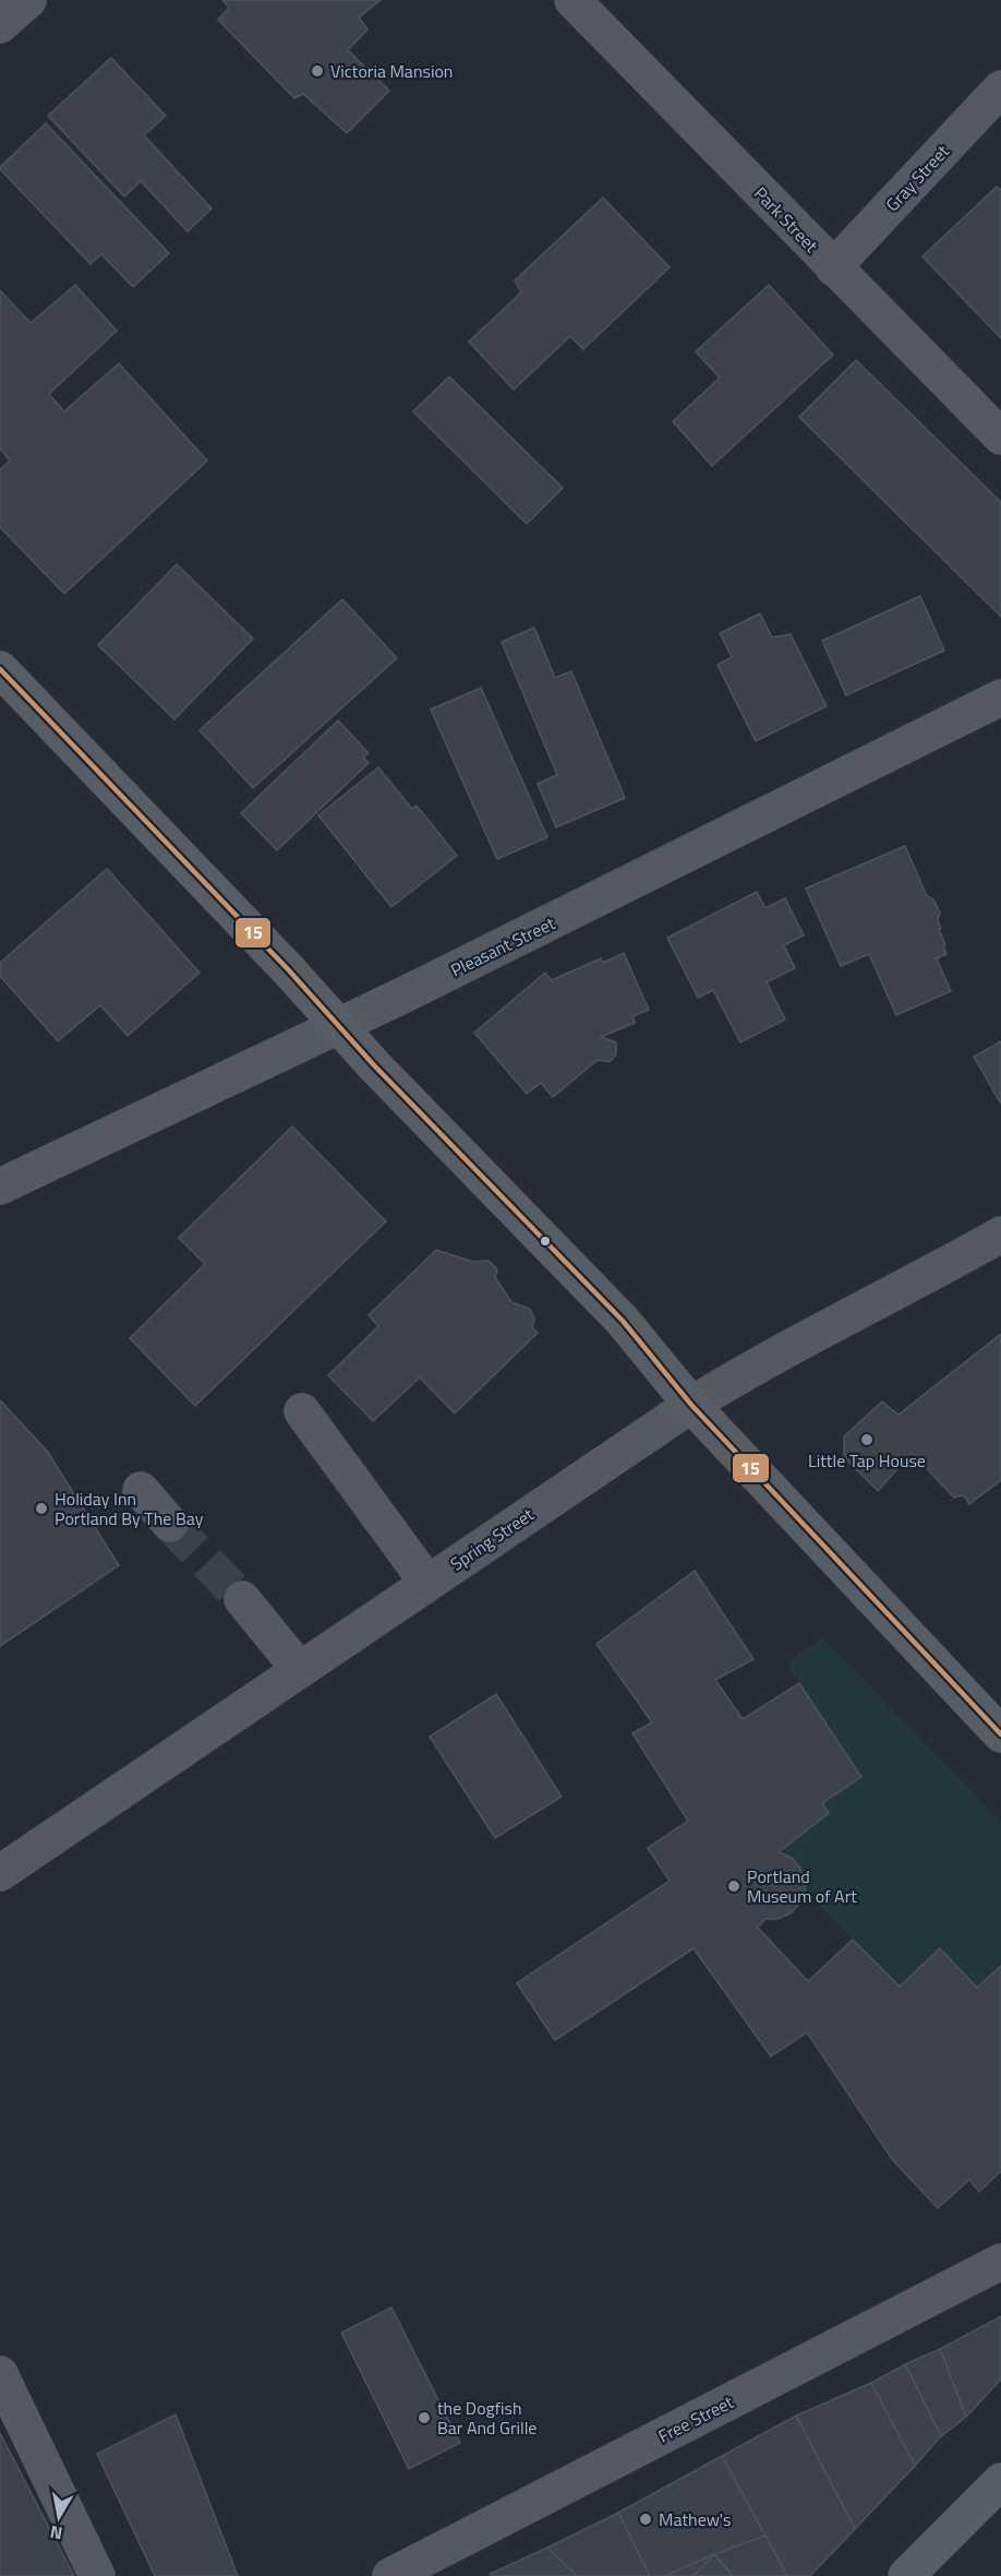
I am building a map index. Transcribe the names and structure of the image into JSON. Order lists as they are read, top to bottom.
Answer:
{
  "streets": {
    "street": [
      "Gray Street",
      "Park Street",
      "Pleasant Street",
      "Spring Street",
      "Free Street"
    ]
  },
  "crossings": [
    ["Gray Street", "Park Street"]
  ],
  "places": [
    "Victoria Mansion",
    "Little Tap House",
    "Holiday Inn Portland By The Bay",
    "Portland Museum of Art",
    "the Dogfish Bar And Grille",
    "Mathew's"
  ],
  "lines": ["transit line 15"],
  "north": "bottom"
}
